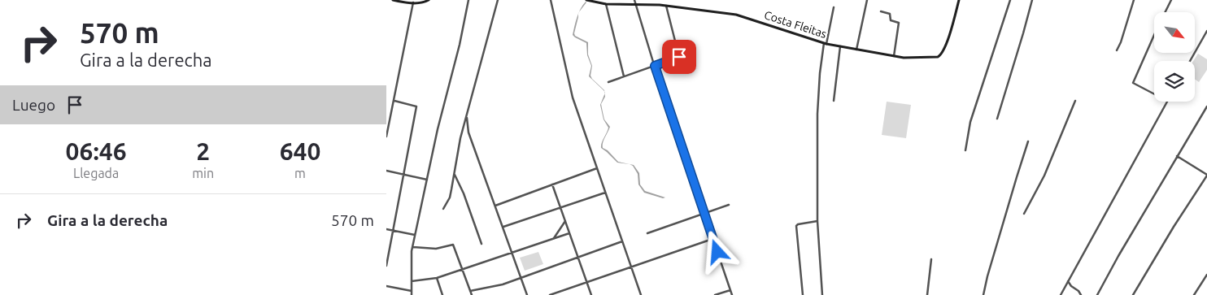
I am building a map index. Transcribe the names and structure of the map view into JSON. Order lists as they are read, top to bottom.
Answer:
{
  "streets": {
    "main road": ["Costa Fleitas"]
  },
  "north": "bottom right",
  "page": {
    "turn": ["570 m", "Gira a la derecha"],
    "then": "Luego",
    "eta": [
      "06:46",
      "Llegada",
      "2",
      "min",
      "640",
      "m"
    ],
    "list": [
      {
        "name": "Gira a la derecha",
        "value": "570 m"
      }
    ]
  }
}
